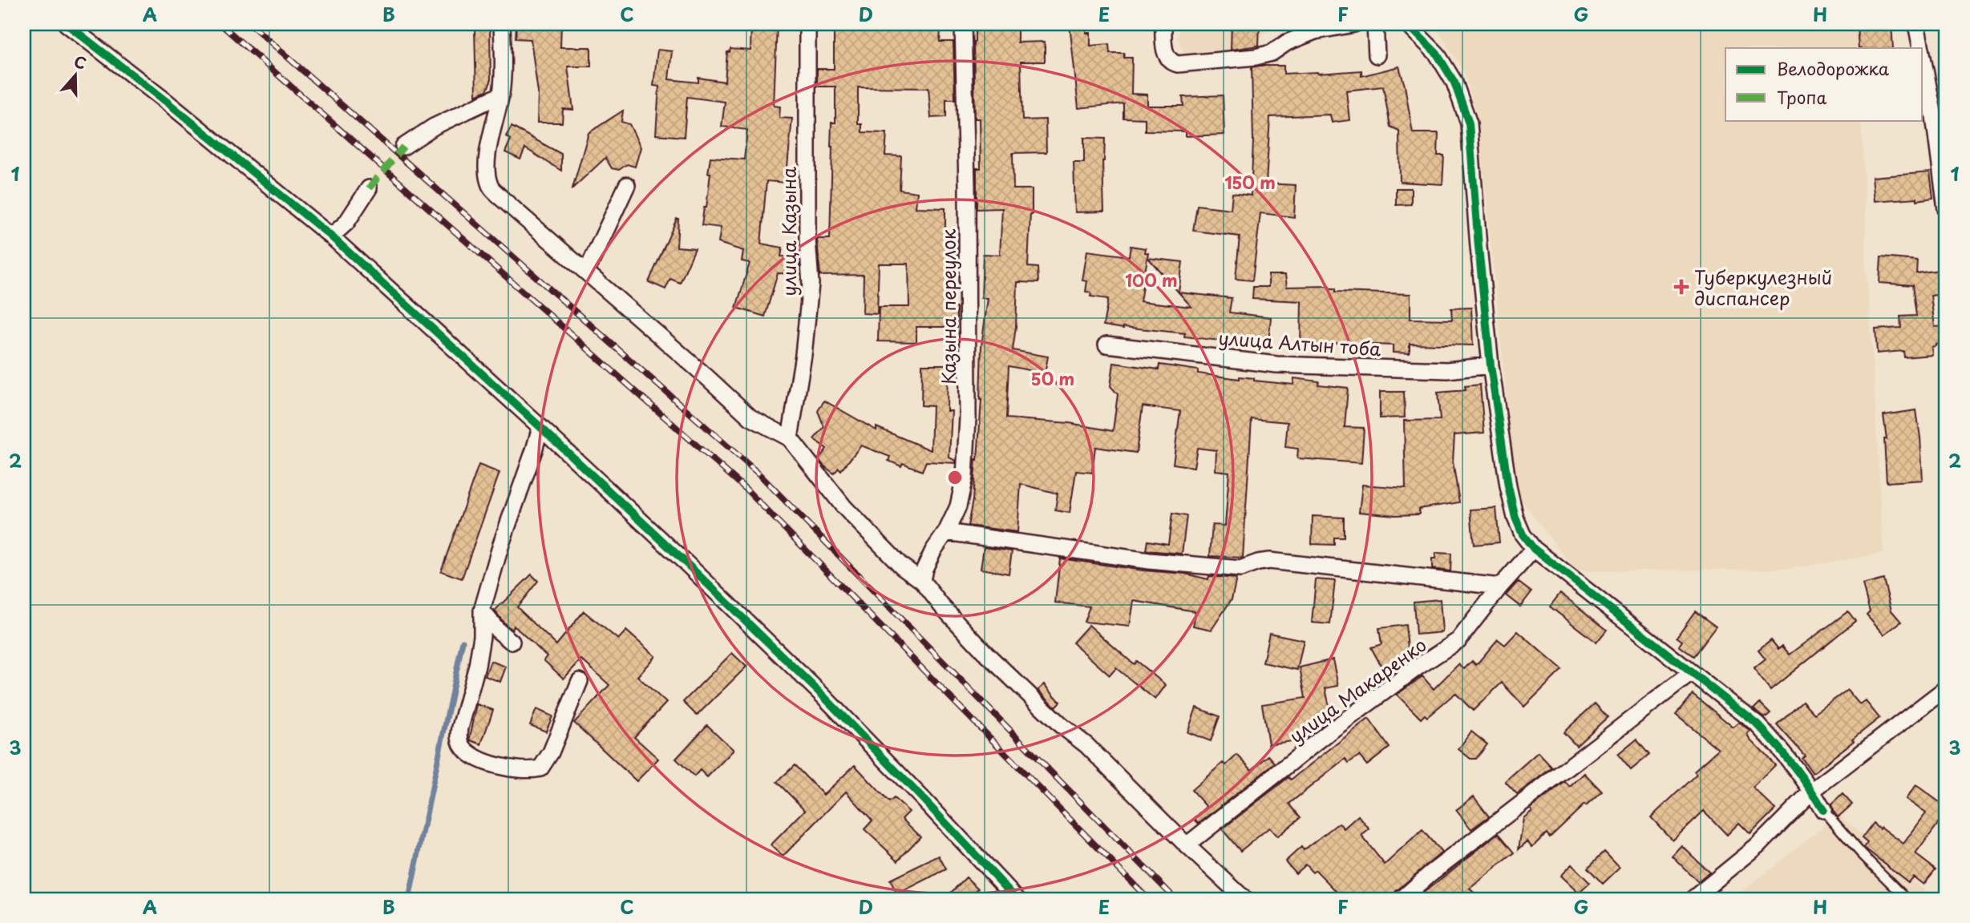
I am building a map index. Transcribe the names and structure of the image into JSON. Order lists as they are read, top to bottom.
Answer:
{
  "streets": {
    "street": [
      "улица Казына",
      "Казына переулок",
      "улица Алтын тоба",
      "улица Макаренко"
    ]
  },
  "places": {
    "health": ["Туберкулезный диспансер"]
  },
  "legend": ["Велодорожка", "Тропа"],
  "north": "top",
  "grid": {
    "columns": [
      "A",
      "B",
      "C",
      "D",
      "E",
      "F",
      "G",
      "H"
    ],
    "rows": ["1", "2", "3"]
  },
  "rings": ["150 m", "100 m", "50 m"]
}
